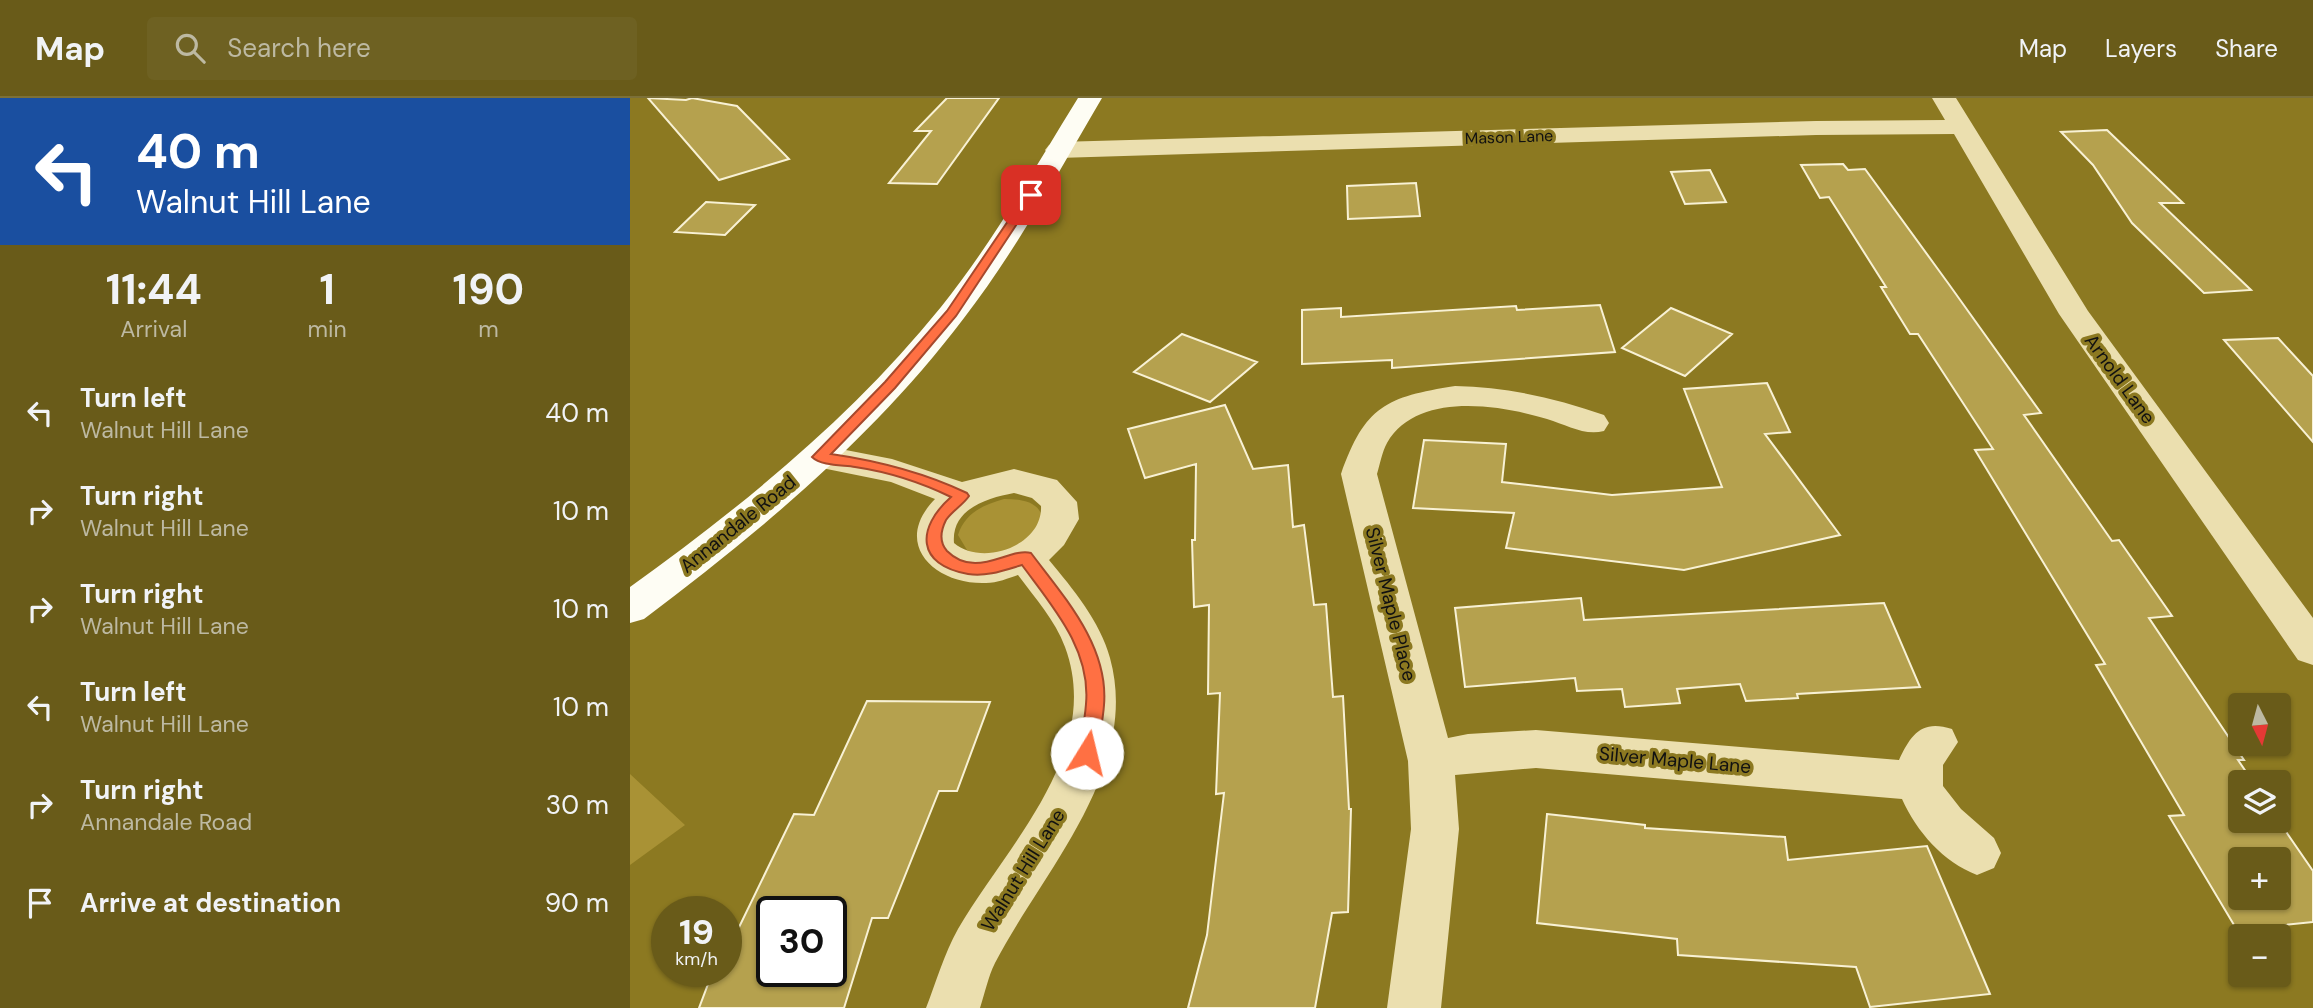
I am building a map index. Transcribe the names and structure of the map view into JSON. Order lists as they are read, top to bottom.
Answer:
{
  "streets": {
    "main road": ["Annandale Road"],
    "street": [
      "Mason Lane",
      "Arnold Lane",
      "Silver Maple Place",
      "Silver Maple Lane",
      "Walnut Hill Lane"
    ]
  },
  "crossings": [
    ["Mason Lane", "Arnold Lane"],
    ["Mason Lane", "Annandale Road"],
    ["Silver Maple Place", "Silver Maple Lane"]
  ],
  "north": "bottom",
  "page": {
    "header": "Map",
    "search": "Search here",
    "nav": ["Map", "Layers", "Share"],
    "turn": ["40 m", "Walnut Hill Lane"],
    "eta": [
      "11:44",
      "Arrival",
      "1",
      "min",
      "190",
      "m"
    ],
    "list": [
      {
        "name": "Turn left",
        "note": "Walnut Hill Lane",
        "value": "40 m"
      },
      {
        "name": "Turn right",
        "note": "Walnut Hill Lane",
        "value": "10 m"
      },
      {
        "name": "Turn right",
        "note": "Walnut Hill Lane",
        "value": "10 m"
      },
      {
        "name": "Turn left",
        "note": "Walnut Hill Lane",
        "value": "10 m"
      },
      {
        "name": "Turn right",
        "note": "Annandale Road",
        "value": "30 m"
      },
      {
        "name": "Arrive at destination",
        "value": "90 m"
      }
    ],
    "map_buttons": ["+", "−"],
    "speed": "19 km/h",
    "limit": "30"
  }
}
